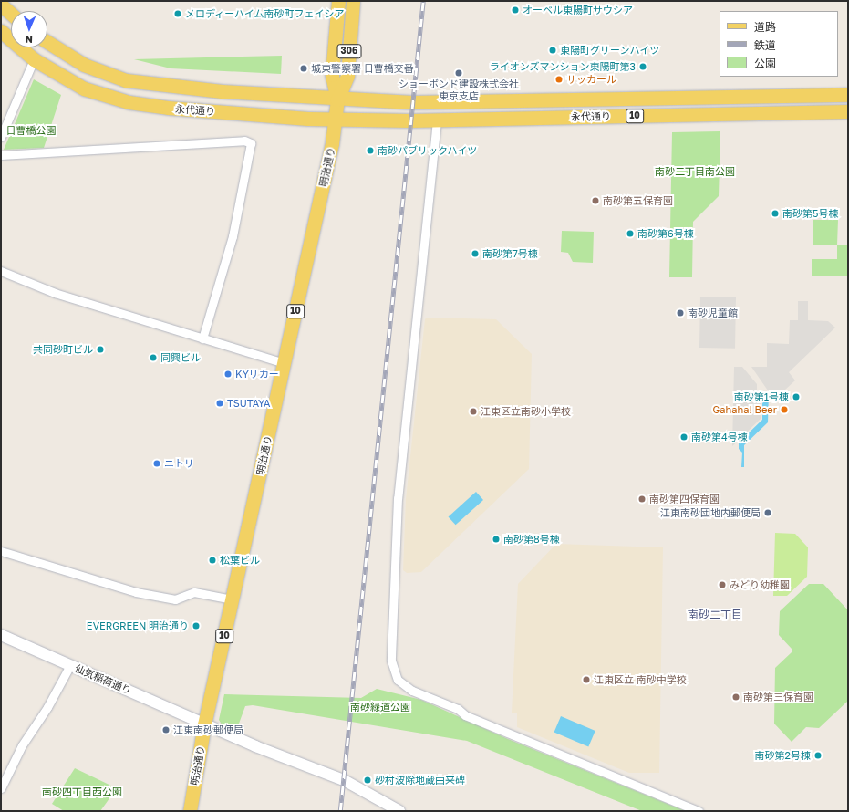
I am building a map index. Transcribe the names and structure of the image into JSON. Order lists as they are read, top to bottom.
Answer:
{
  "streets": {
    "main road": [
      "306",
      "永代通り",
      "10",
      "明治通り"
    ],
    "street": ["仙気稲荷通り"]
  },
  "crossings": [
    ["永代通り", "明治通り"],
    ["明治通り", "仙気稲荷通り"]
  ],
  "districts": ["南砂二丁目"],
  "parks": [
    "日曹橋公園",
    "南砂二丁目南公園",
    "南砂緑道公園",
    "南砂四丁目西公園"
  ],
  "places": [
    "オーベル東陽町サウシア",
    "メロディーハイム南砂町フェイシア",
    "東陽町グリーンハイツ",
    "ライオンズマンション東陽町第3",
    "城東警察署 日曹橋交番",
    "ショーボンド建設株式会社 東京支店",
    "サッカール",
    "南砂パブリックハイツ",
    "南砂第五保育園",
    "南砂第5号棟",
    "南砂第6号棟",
    "南砂第7号棟",
    "南砂児童館",
    "共同砂町ビル",
    "同興ビル",
    "KYリカー",
    "南砂第1号棟",
    "TSUTAYA",
    "Gahaha! Beer",
    "江東区立南砂小学校",
    "南砂第4号棟",
    "ニトリ",
    "南砂第四保育園",
    "江東南砂団地内郵便局",
    "南砂第8号棟",
    "松葉ビル",
    "みどり幼稚園",
    "EVERGREEN 明治通り",
    "江東区立 南砂中学校",
    "南砂第三保育園",
    "江東南砂郵便局",
    "南砂第2号棟",
    "砂村波除地蔵由来碑"
  ],
  "legend": ["道路", "鉄道", "公園"],
  "north": "bottom"
}
